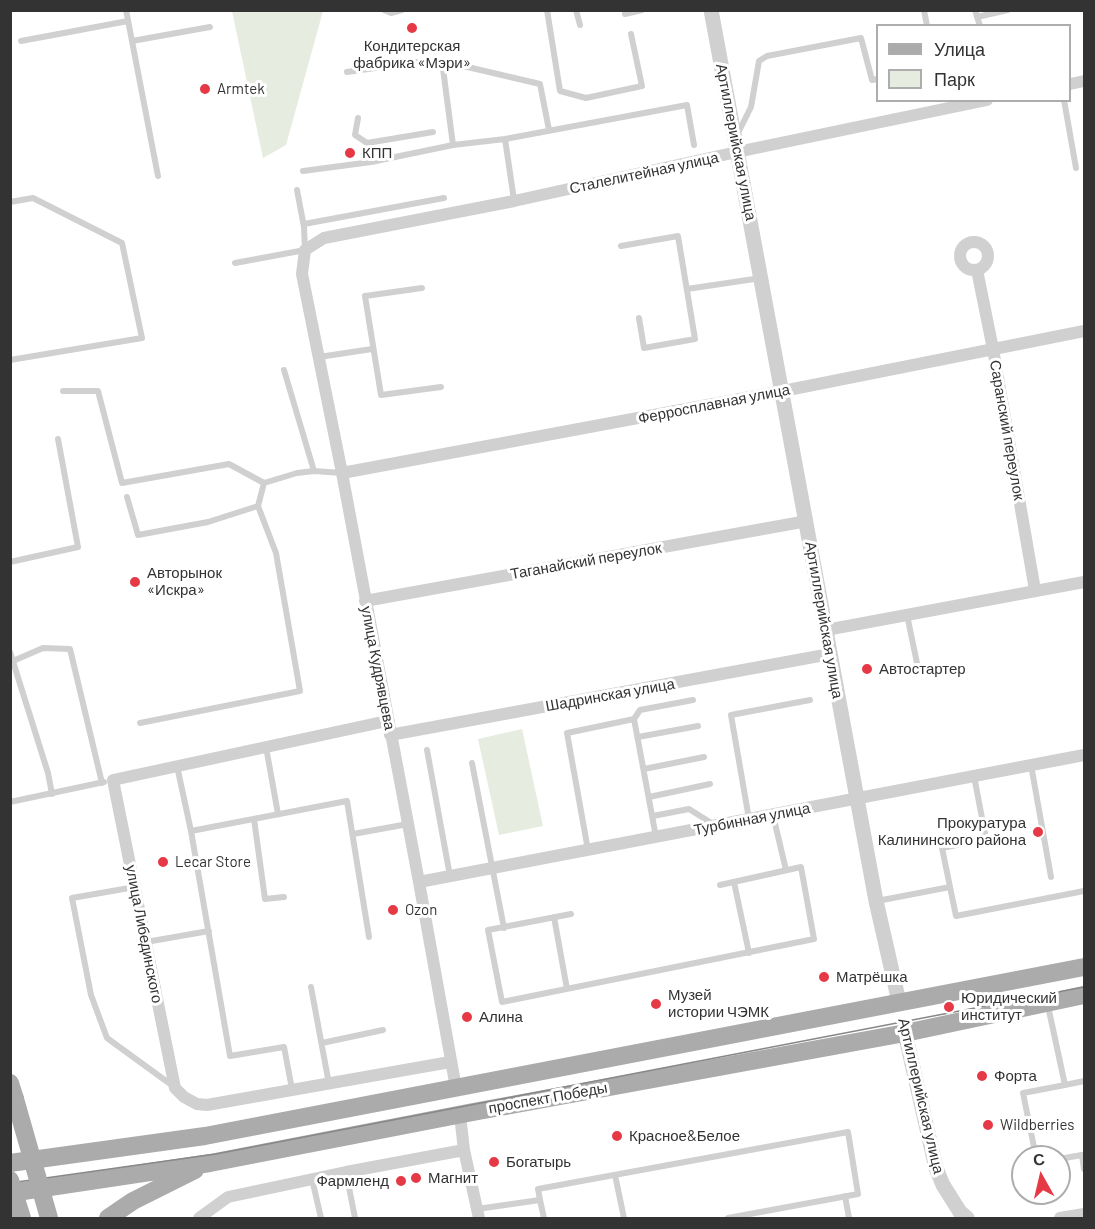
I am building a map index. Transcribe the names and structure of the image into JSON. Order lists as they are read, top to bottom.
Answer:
{
  "streets": {
    "main road": ["Артиллерийская улица", "проспект Победы"],
    "street": [
      "Сталелитейная улица",
      "Ферросплавная улица",
      "Саранский переулок",
      "Таганайский переулок",
      "улица Кудрявцева",
      "Шадринская улица",
      "Турбинная улица",
      "улица Либединского"
    ]
  },
  "crossings": [
    ["Артиллерийская улица", "Сталелитейная улица"],
    ["Артиллерийская улица", "Ферросплавная улица"],
    ["Артиллерийская улица", "Таганайский переулок"],
    ["Артиллерийская улица", "Шадринская улица"],
    ["Артиллерийская улица", "Турбинная улица"],
    ["Артиллерийская улица", "проспект Победы"],
    ["Сталелитейная улица", "улица Кудрявцева"],
    ["Ферросплавная улица", "Саранский переулок"],
    ["Ферросплавная улица", "улица Кудрявцева"],
    ["Таганайский переулок", "улица Кудрявцева"],
    ["улица Кудрявцева", "Шадринская улица"],
    ["улица Кудрявцева", "Турбинная улица"],
    ["улица Кудрявцева", "проспект Победы"]
  ],
  "places": [
    "Кондитерская фабрика «Мэри»",
    "Armtek",
    "КПП",
    "Авторынок «Искра»",
    "Автостартер",
    "Прокуратура Калининского района",
    "Lecar Store",
    "Ozon",
    "Матрёшка",
    "Музей истории ЧЭМК",
    "Юридический институт",
    "Алина",
    "Форта",
    "Wildberries",
    "Красное&Белое",
    "Богатырь",
    "Магнит",
    "Фармленд"
  ],
  "legend": ["Улица", "Парк"],
  "north": "top"
}
